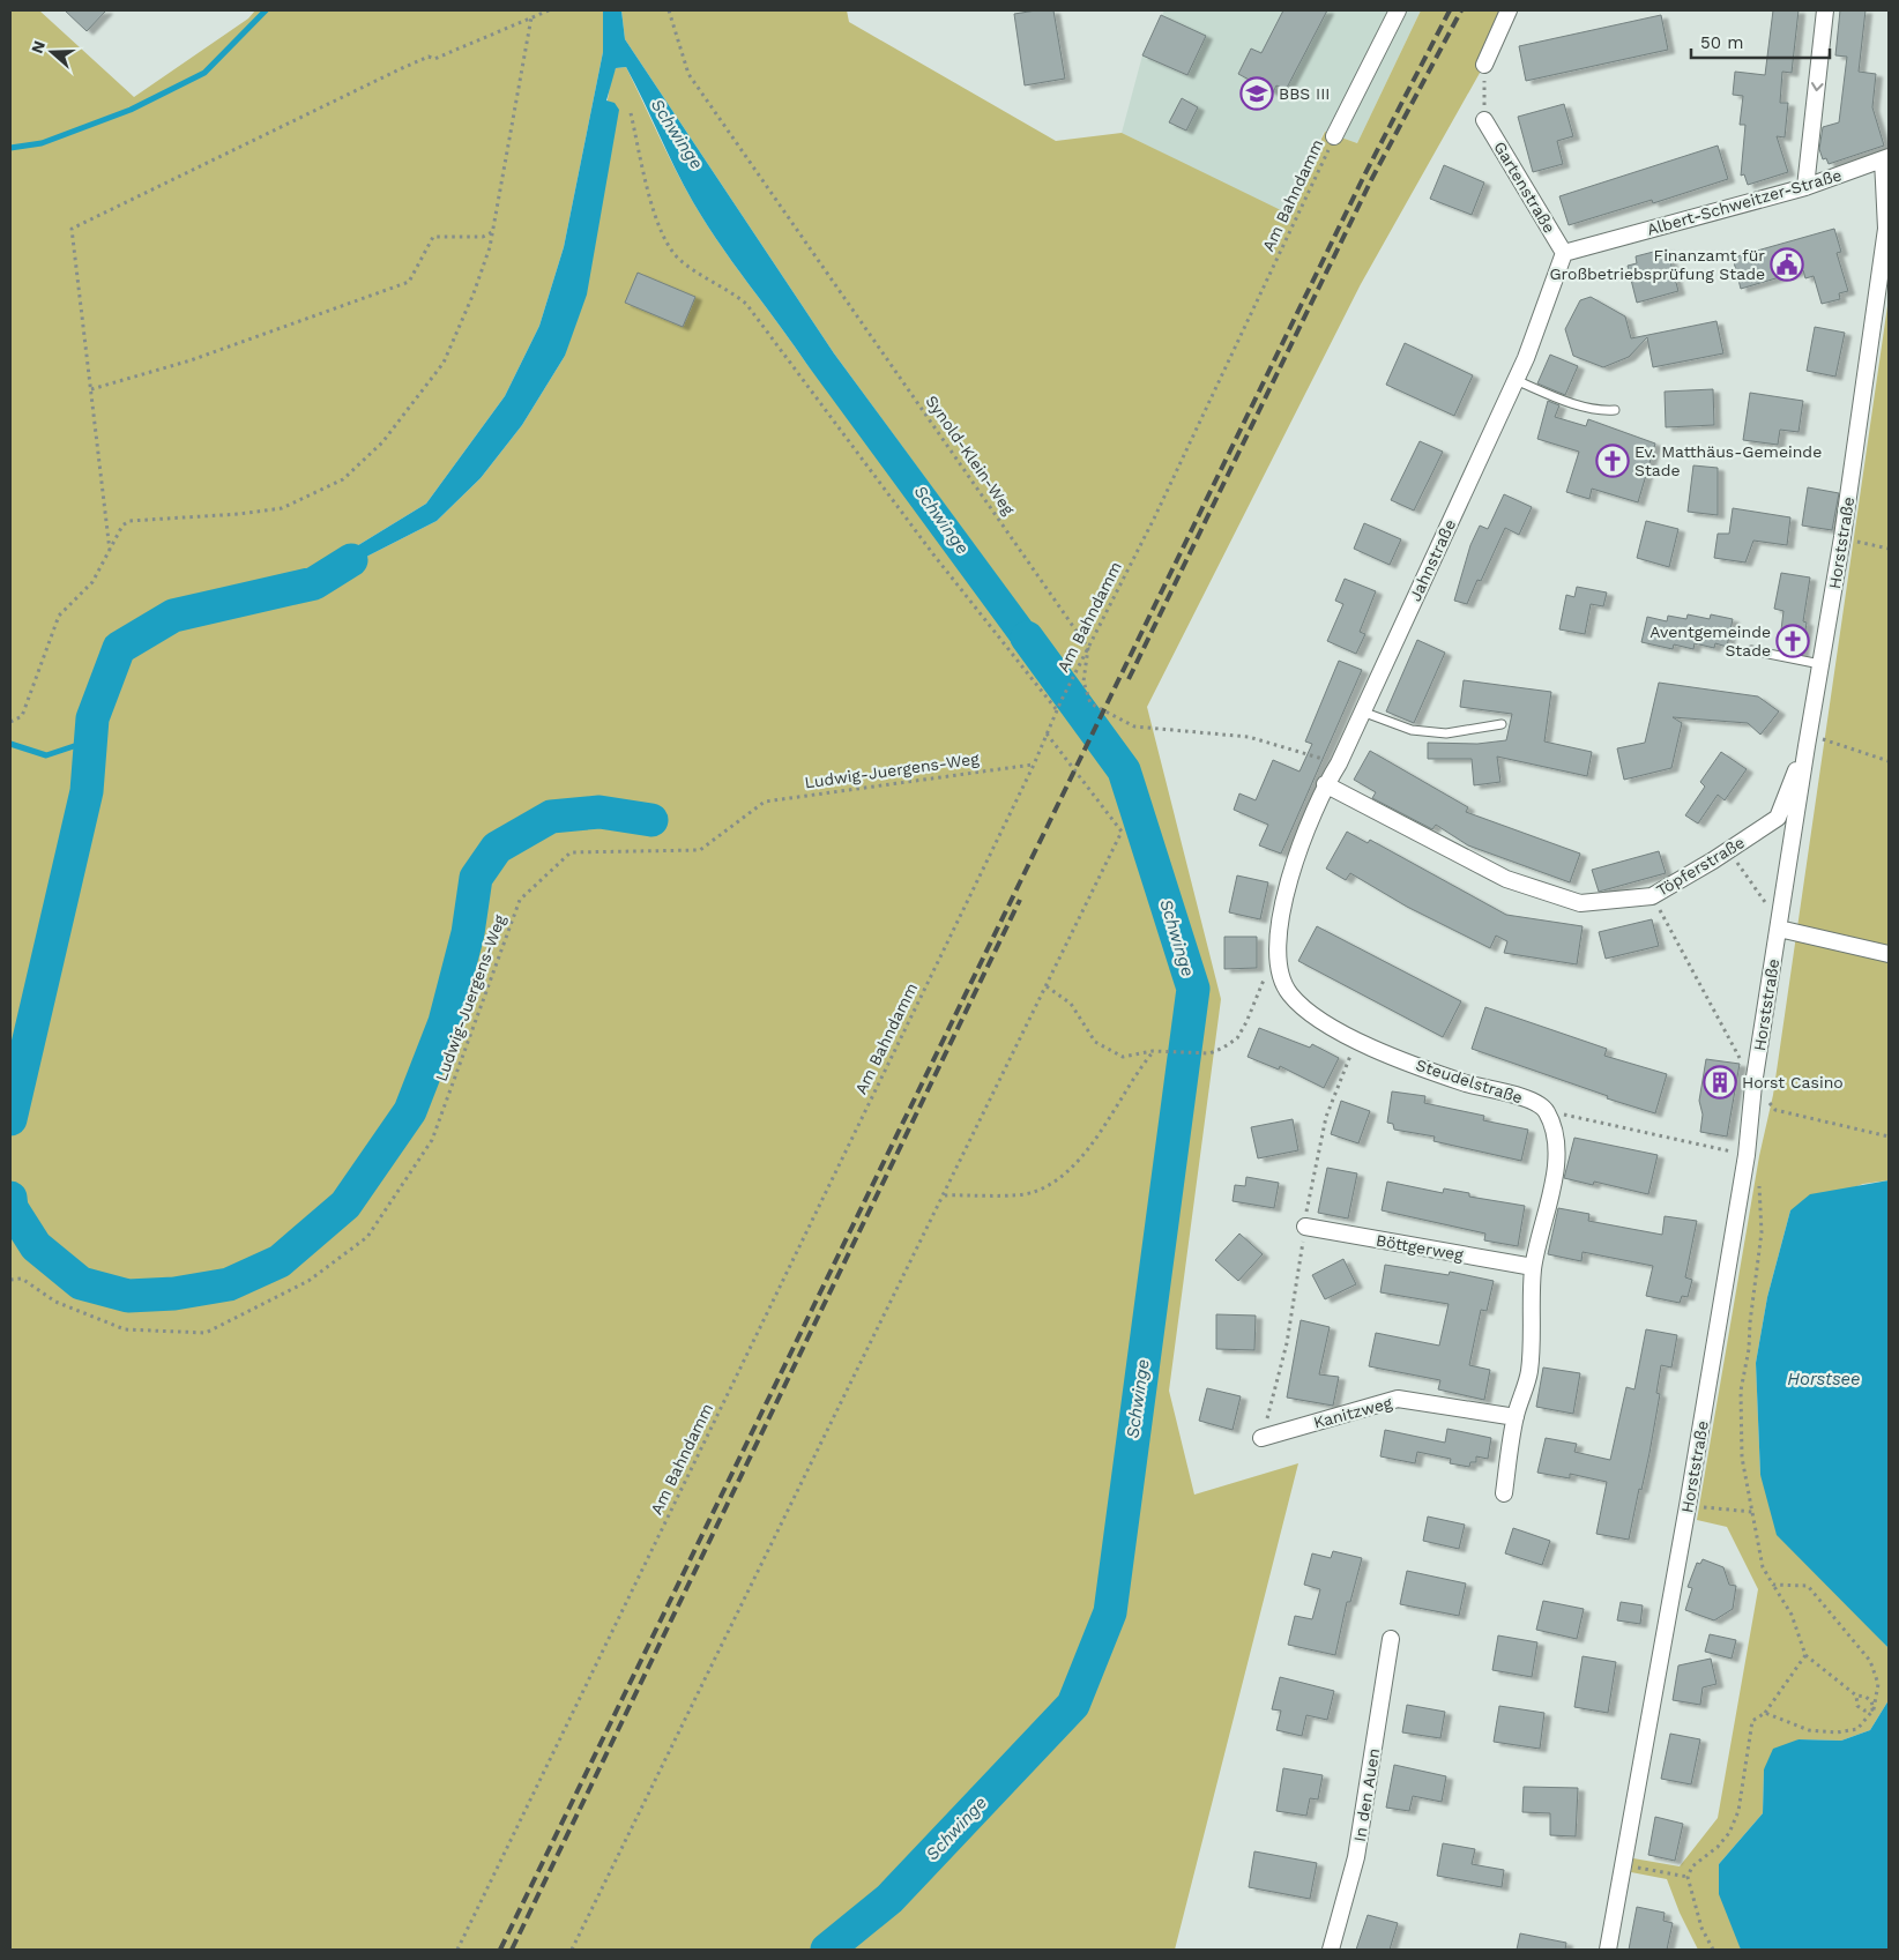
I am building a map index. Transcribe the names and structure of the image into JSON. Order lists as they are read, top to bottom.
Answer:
{
  "streets": {
    "street": [
      "Gartenstraße",
      "Albert-Schweitzer-Straße",
      "Horststraße",
      "Jahnstraße",
      "Töpferstraße",
      "Steudelstraße",
      "Böttgerweg",
      "Kanitzweg",
      "In den Auen"
    ],
    "path": ["Am Bahndamm", "Synold-Klein-Weg", "Ludwig-Juergens-Weg"]
  },
  "crossings": [
    ["Gartenstraße", "Albert-Schweitzer-Straße"],
    ["Gartenstraße", "Jahnstraße"],
    ["Am Bahndamm", "Synold-Klein-Weg"],
    ["Am Bahndamm", "Ludwig-Juergens-Weg"],
    ["Albert-Schweitzer-Straße", "Horststraße"],
    ["Albert-Schweitzer-Straße", "Jahnstraße"],
    ["Horststraße", "Töpferstraße"],
    ["Jahnstraße", "Töpferstraße"],
    ["Jahnstraße", "Steudelstraße"]
  ],
  "water": ["Schwinge", "Horstsee"],
  "places": {
    "school or university": ["BBS III"],
    "public building": ["Finanzamt für Großbetriebsprüfung Stade"],
    "church": ["Ev. Matthäus-Gemeinde Stade", "Aventgemeinde Stade"],
    "building": ["Horst Casino"]
  },
  "scale_bar": "50 m",
  "north": "left"
}
